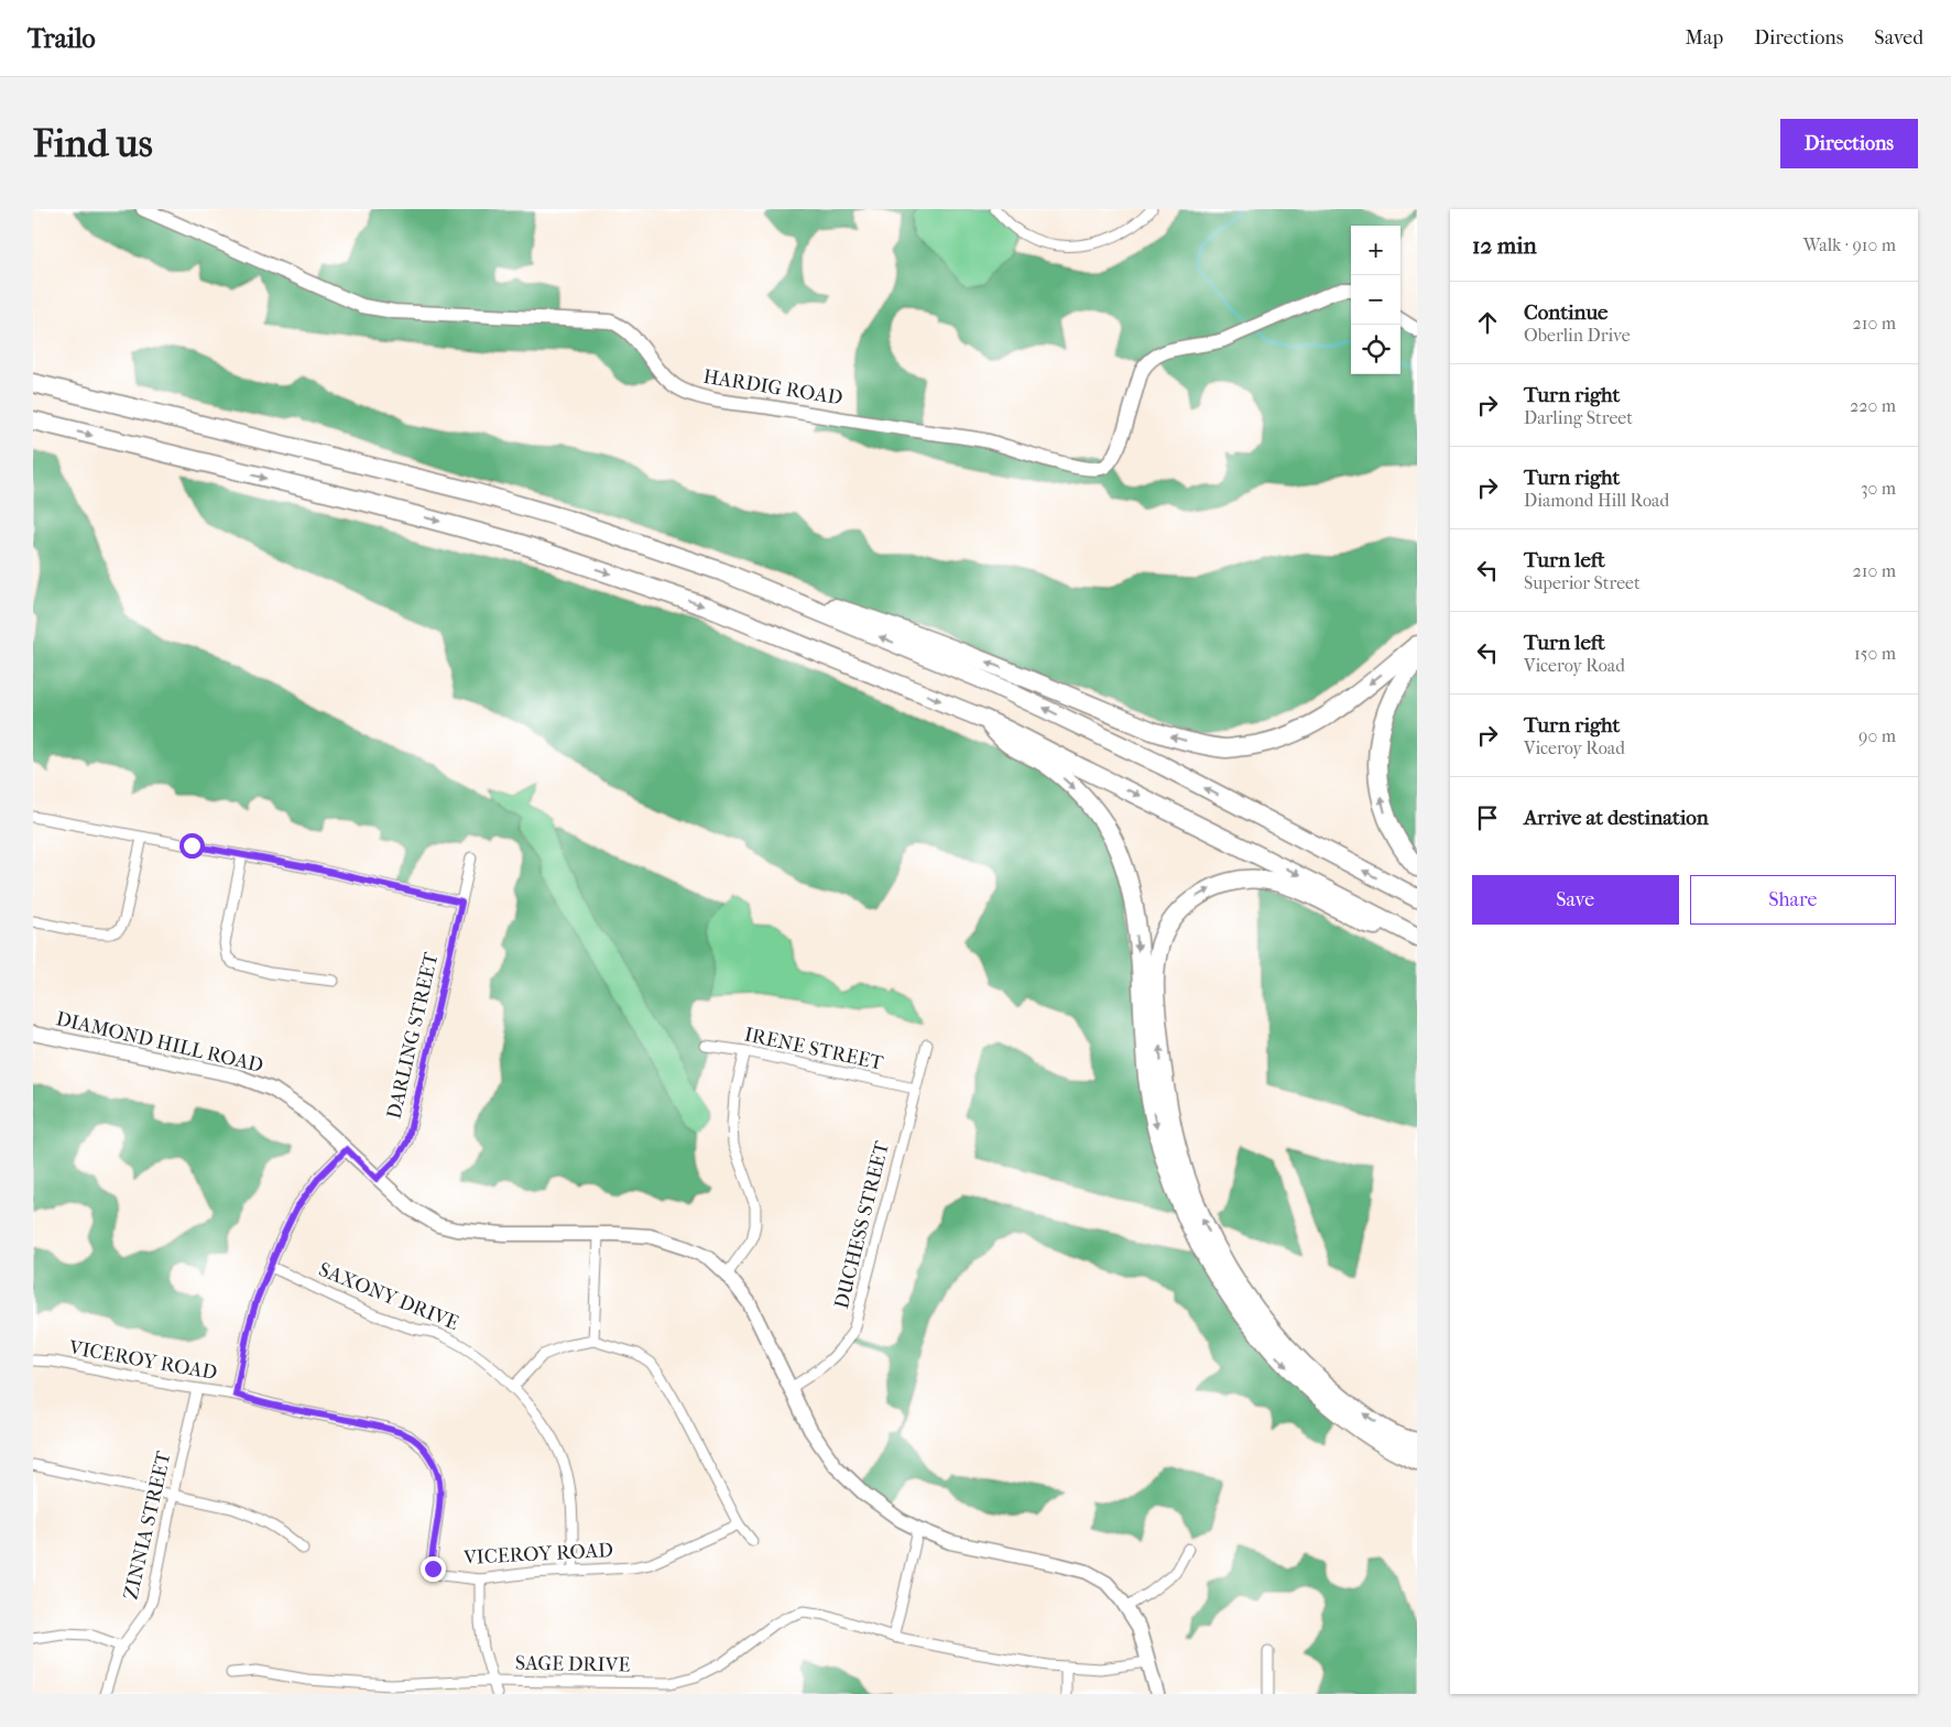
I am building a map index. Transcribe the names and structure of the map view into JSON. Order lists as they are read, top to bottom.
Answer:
{
  "streets": {
    "street": [
      "HARDIG ROAD",
      "DARLING STREET",
      "DIAMOND HILL ROAD",
      "IRENE STREET",
      "DUCHESS STREET",
      "SAXONY DRIVE",
      "VICEROY ROAD",
      "ZINNIA STREET",
      "SAGE DRIVE"
    ]
  },
  "crossings": [
    ["DARLING STREET", "DIAMOND HILL ROAD"],
    ["DIAMOND HILL ROAD", "DUCHESS STREET"],
    ["DIAMOND HILL ROAD", "SAGE DRIVE"],
    ["IRENE STREET", "DUCHESS STREET"],
    ["SAXONY DRIVE", "VICEROY ROAD"],
    ["VICEROY ROAD", "ZINNIA STREET"]
  ],
  "page": {
    "header": "Trailo",
    "nav": ["Map", "Directions", "Saved"],
    "buttons": [
      "Directions",
      ["Save", "Share"]
    ],
    "title": "Find us",
    "heading": ["12 min", "Walk · 910 m"],
    "map_buttons": ["+", "−"],
    "list": [
      ["Continue", "Oberlin Drive", "210 m"],
      ["Turn right", "Darling Street", "220 m"],
      ["Turn right", "Diamond Hill Road", "30 m"],
      ["Turn left", "Superior Street", "210 m"],
      ["Turn left", "Viceroy Road", "150 m"],
      ["Turn right", "Viceroy Road", "90 m"],
      "Arrive at destination"
    ]
  }
}
